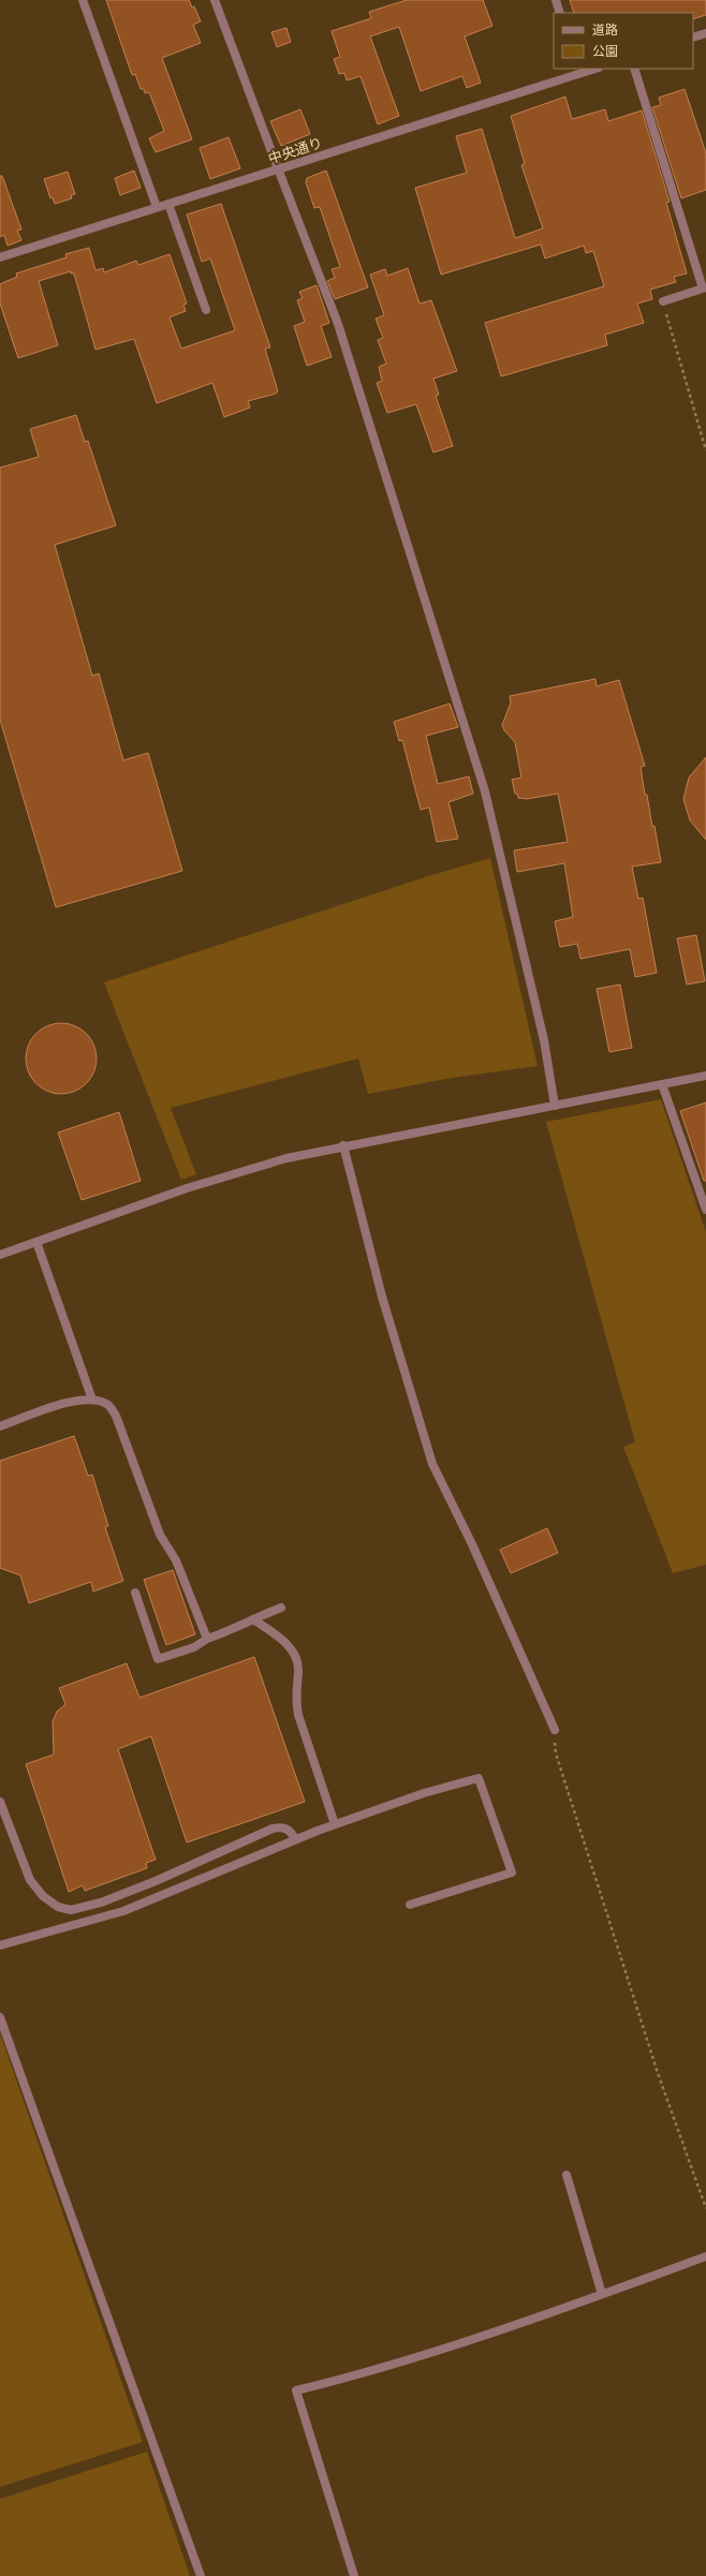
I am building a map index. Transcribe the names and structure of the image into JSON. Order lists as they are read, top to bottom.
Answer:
{
  "streets": {
    "street": ["中央通り"]
  },
  "legend": ["道路", "公園"]
}
